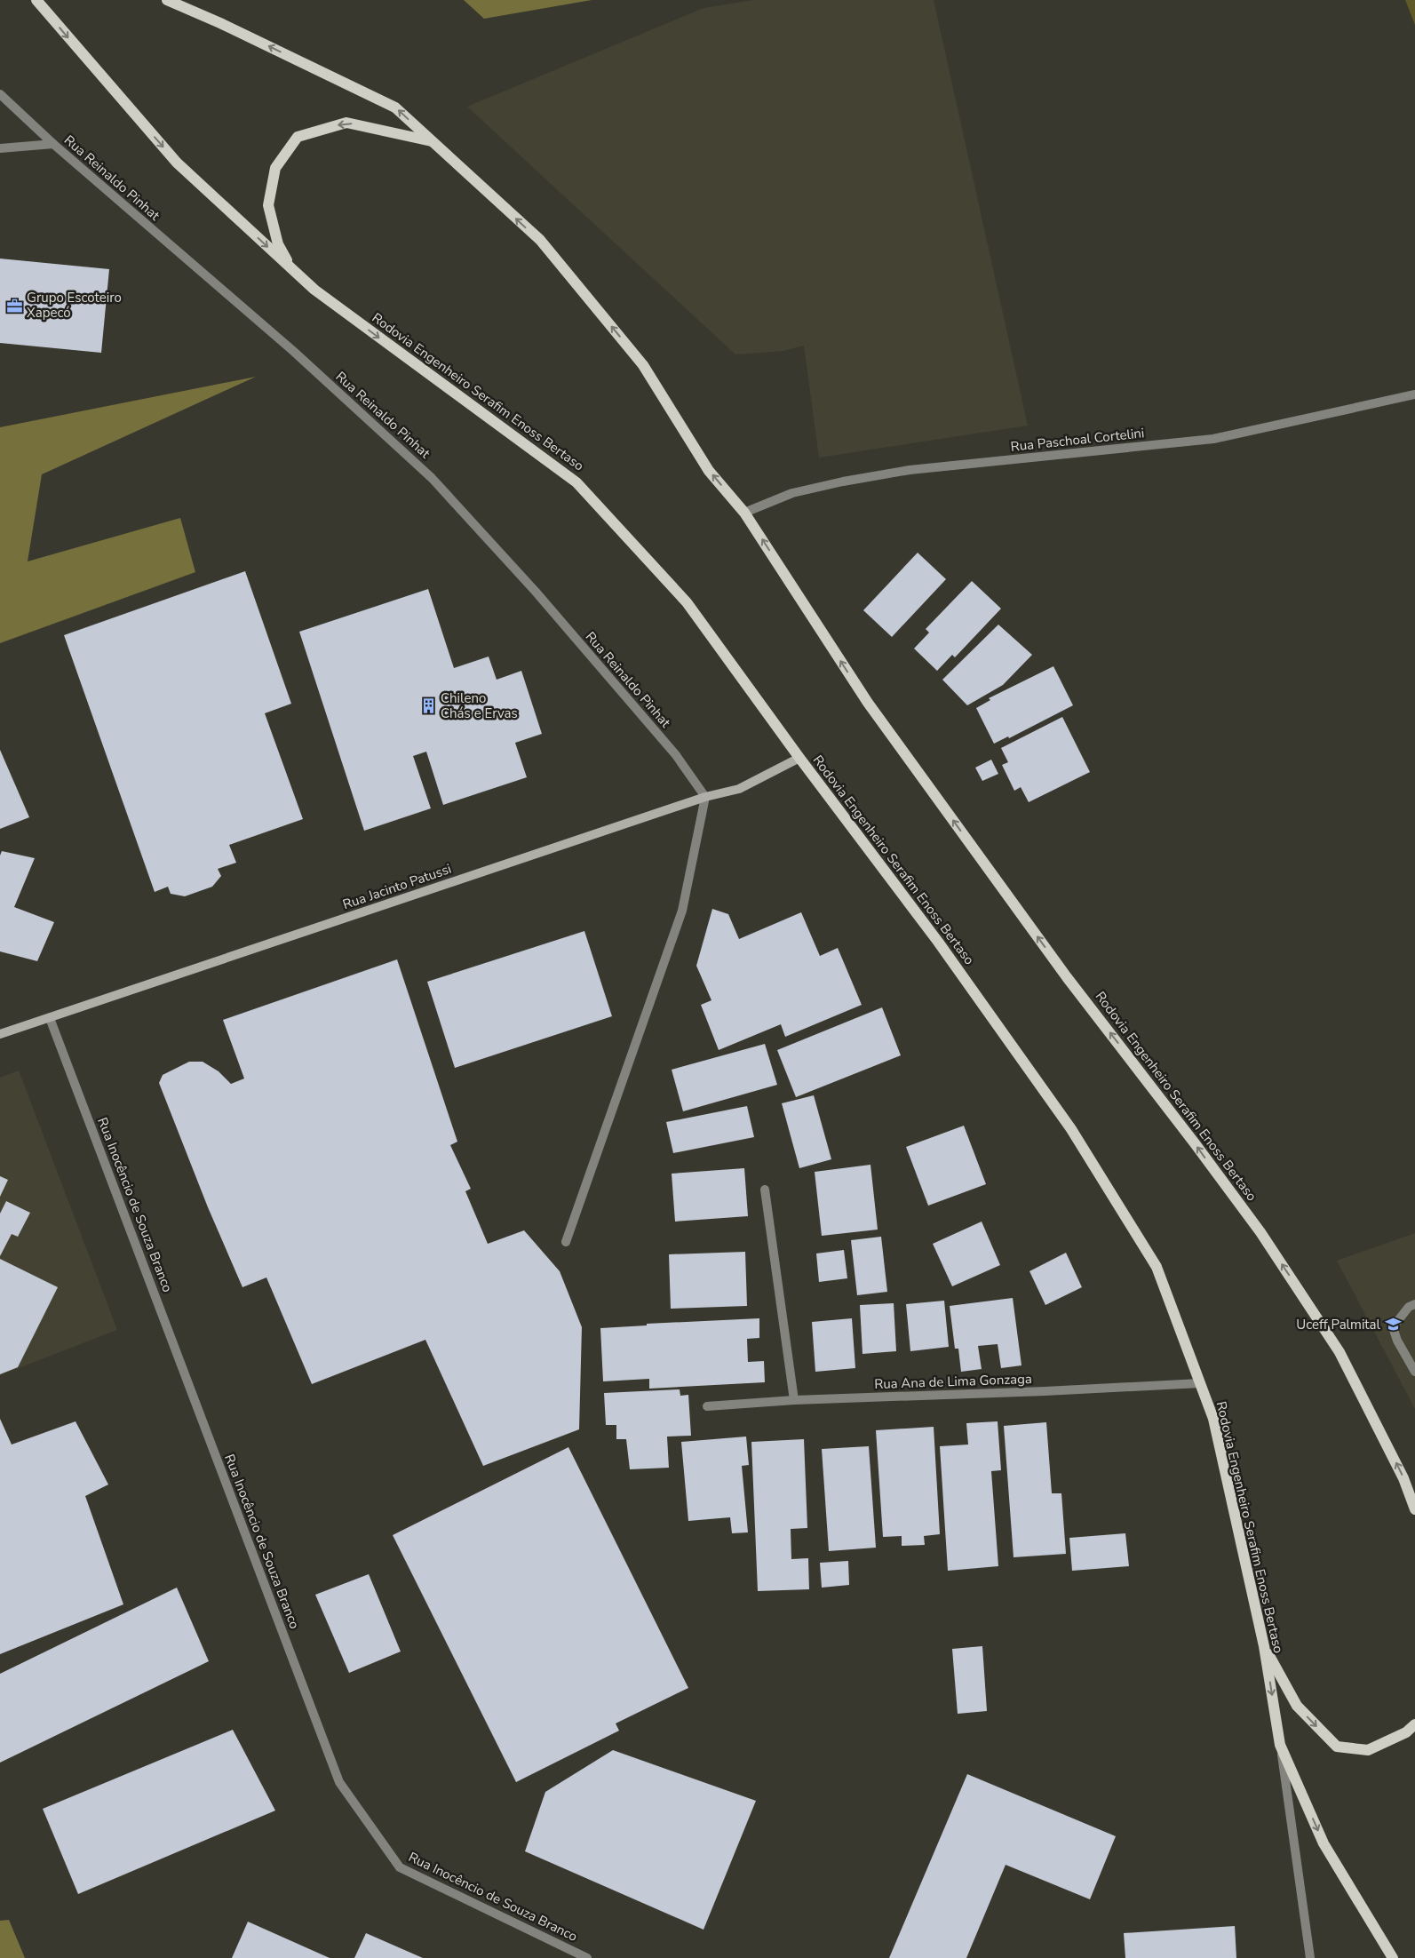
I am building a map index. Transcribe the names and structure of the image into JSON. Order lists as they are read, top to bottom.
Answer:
{
  "streets": {
    "main road": ["Rodovia Engenheiro Serafim Enoss Bertaso"],
    "street": [
      "Rua Reinaldo Pinhat",
      "Rua Paschoal Cortelini",
      "Rua Jacinto Patussi",
      "Rua Inocêncio de Souza Branco",
      "Rua Ana de Lima Gonzaga"
    ]
  },
  "crossings": [
    ["Rua Reinaldo Pinhat", "Rua Jacinto Patussi"],
    ["Rodovia Engenheiro Serafim Enoss Bertaso", "Rua Paschoal Cortelini"],
    ["Rodovia Engenheiro Serafim Enoss Bertaso", "Rua Jacinto Patussi"],
    ["Rodovia Engenheiro Serafim Enoss Bertaso", "Rua Ana de Lima Gonzaga"],
    ["Rua Jacinto Patussi", "Rua Inocêncio de Souza Branco"]
  ],
  "places": {
    "office": ["Grupo Escoteiro Xapecó"],
    "building": ["Chileno Chás e Ervas"],
    "school or university": ["Uceff Palmital"]
  }
}
